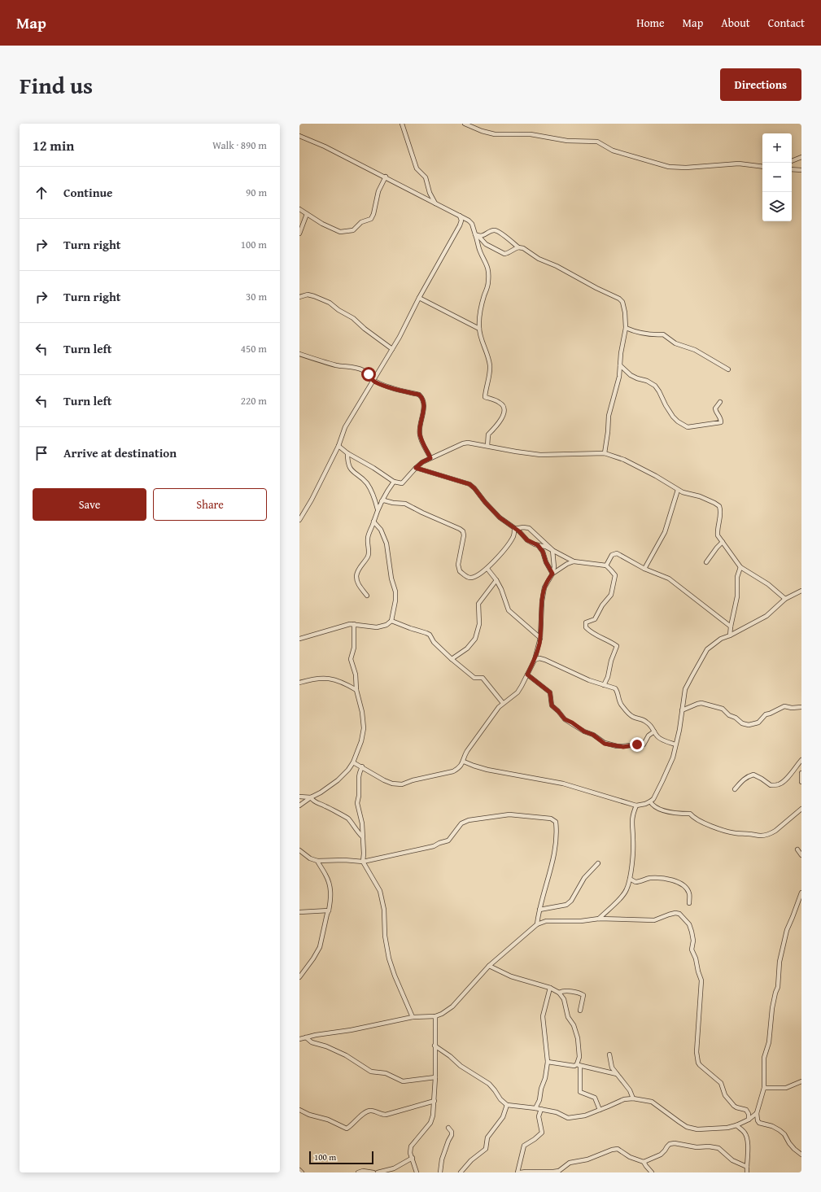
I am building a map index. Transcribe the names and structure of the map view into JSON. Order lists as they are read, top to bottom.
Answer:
{
  "scale_bar": "100 m",
  "page": {
    "header": "Map",
    "nav": [
      "Home",
      "Map",
      "About",
      "Contact"
    ],
    "title": "Find us",
    "buttons": [
      "Directions",
      ["Save", "Share"]
    ],
    "heading": ["12 min", "Walk · 890 m"],
    "map_buttons": ["+", "−"],
    "list": [
      ["Continue", "90 m"],
      ["Turn right", "100 m"],
      ["Turn right", "30 m"],
      ["Turn left", "450 m"],
      ["Turn left", "220 m"],
      "Arrive at destination"
    ],
    "scale": "100 m"
  }
}
